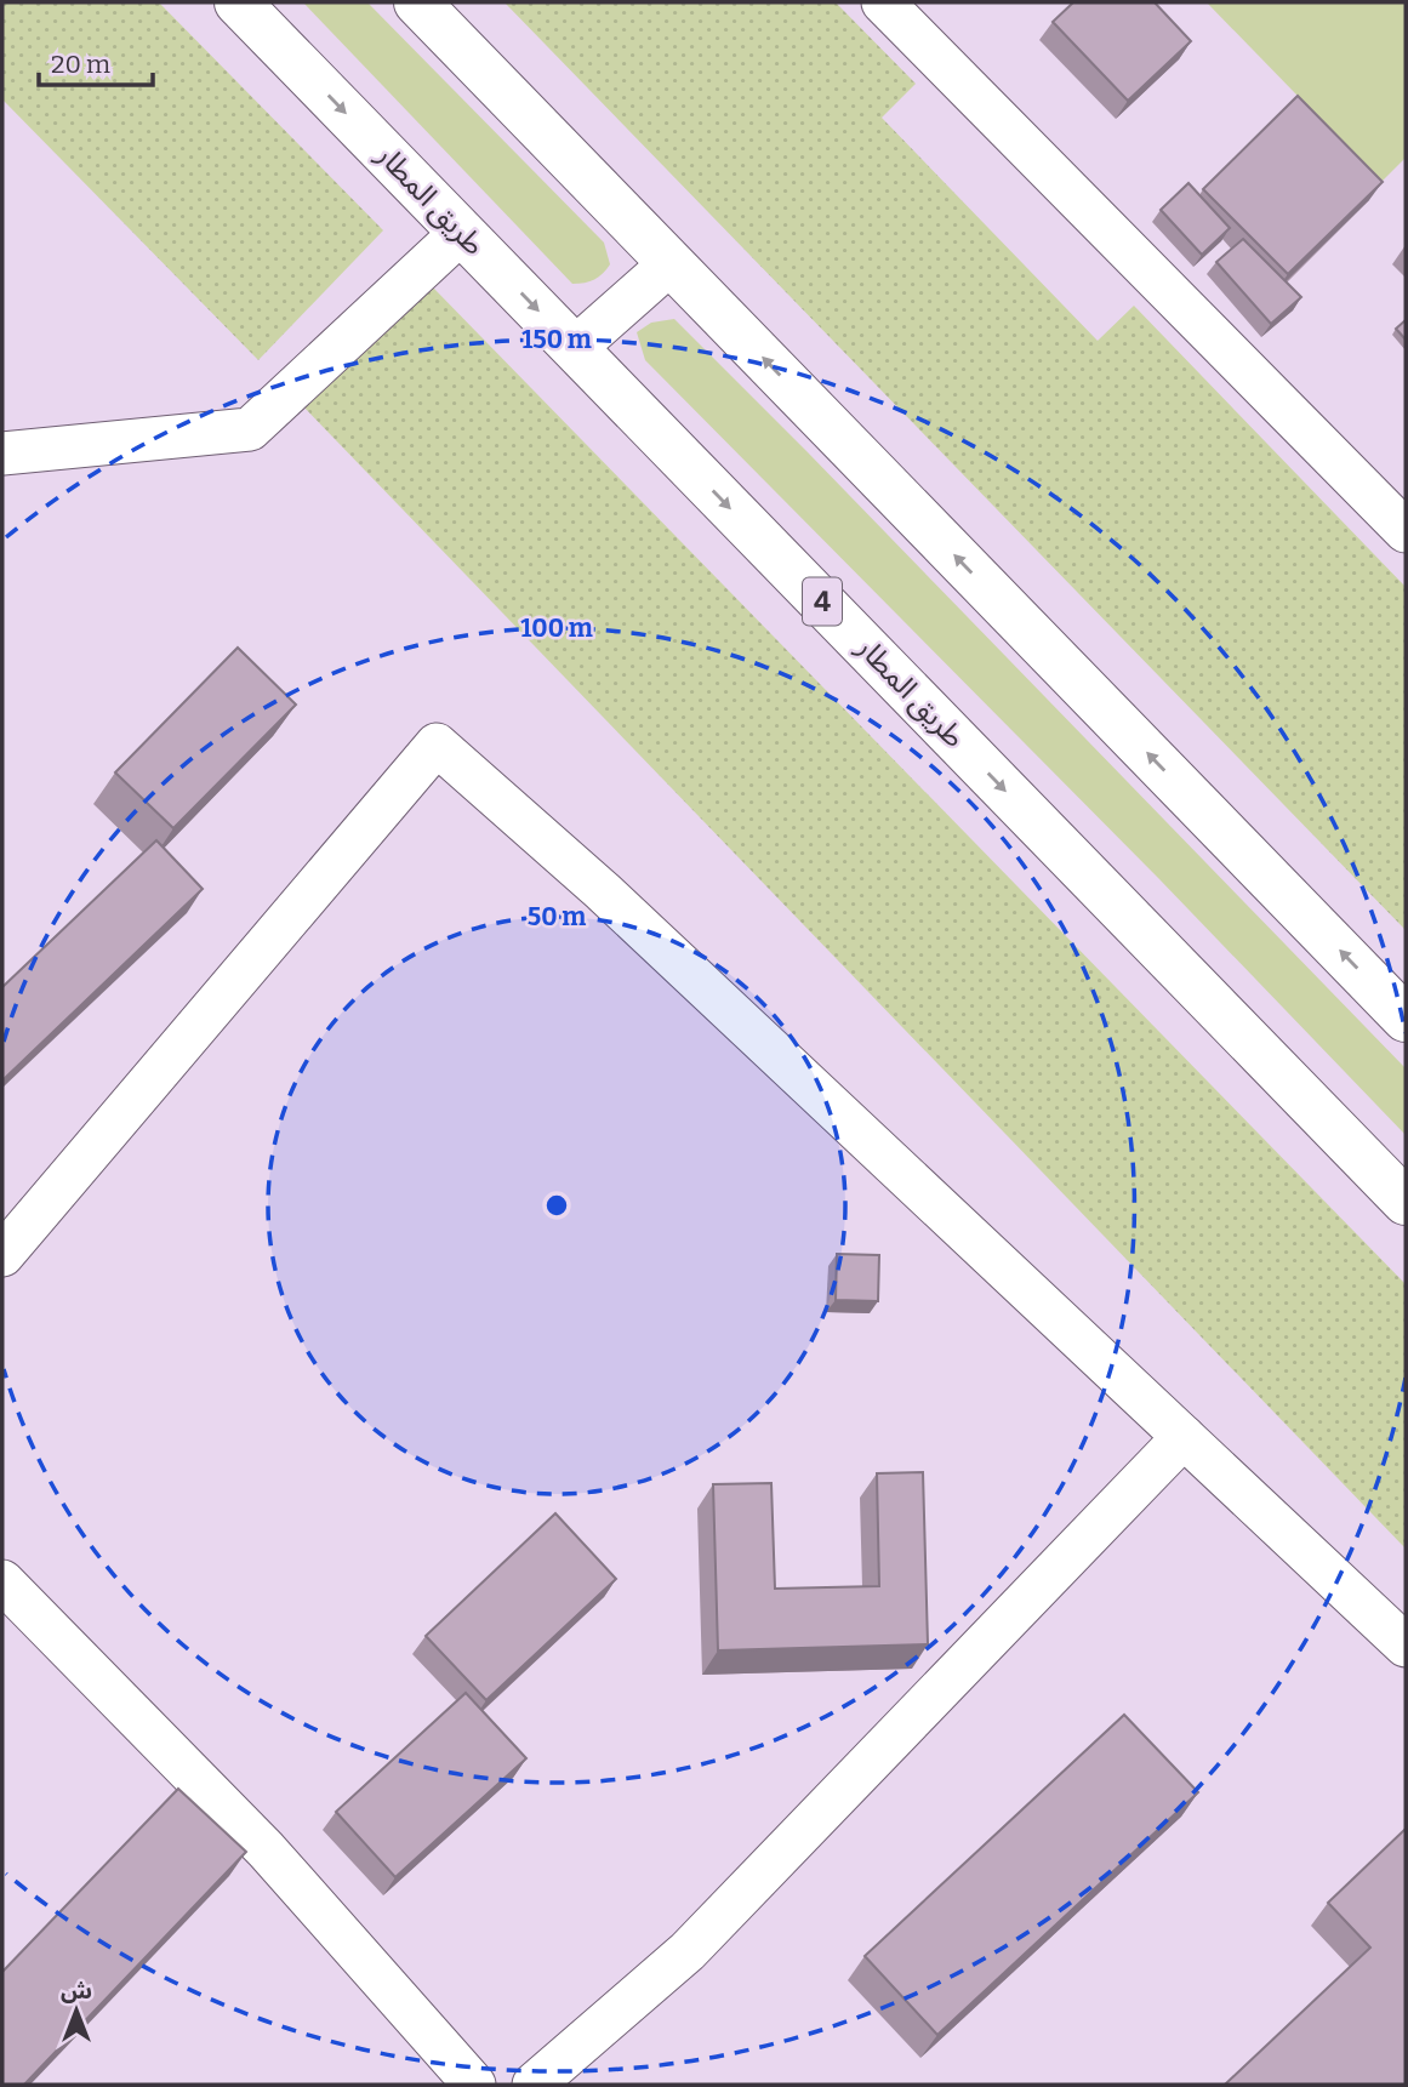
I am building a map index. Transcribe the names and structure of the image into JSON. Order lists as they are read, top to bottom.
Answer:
{
  "streets": {
    "highway": ["طريق المطار", "4"]
  },
  "scale_bar": "20 m",
  "north": "top",
  "rings": ["150 m", "100 m", "50 m"]
}
